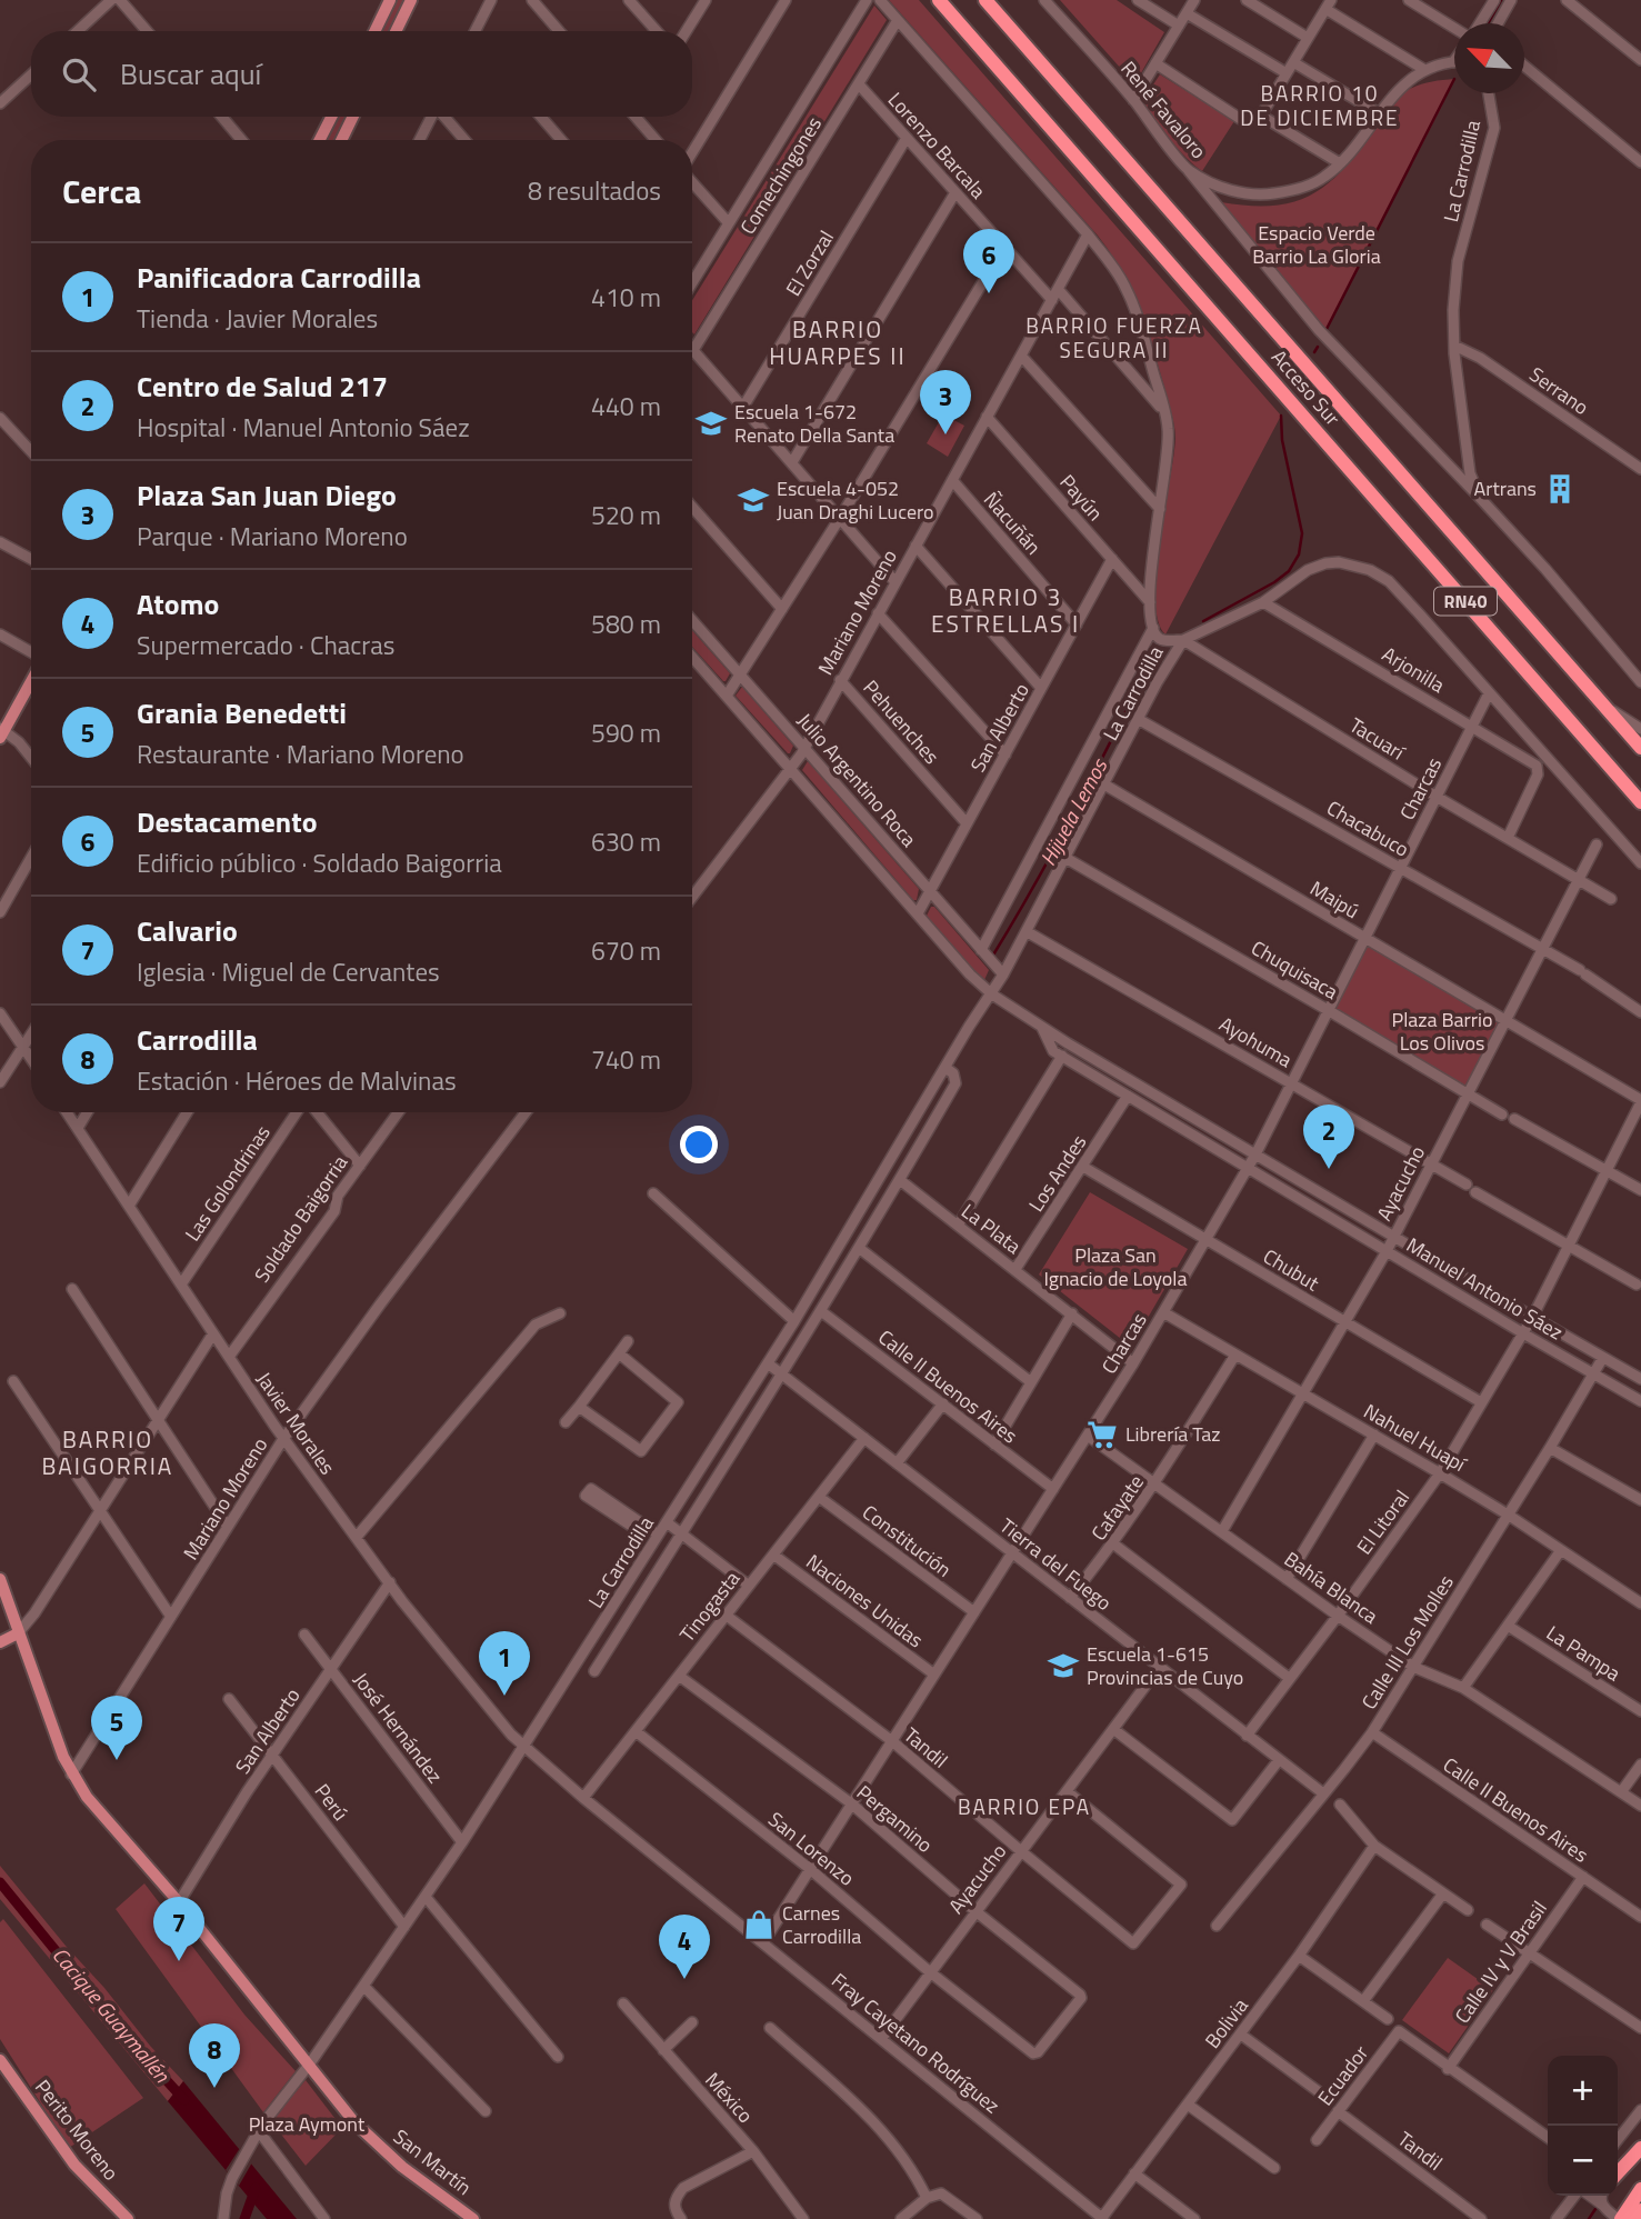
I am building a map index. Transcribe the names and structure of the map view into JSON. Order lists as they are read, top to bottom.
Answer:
{
  "streets": {
    "highway": ["Acceso Sur", "RN40"],
    "main road": ["Perito Moreno", "San Martín"],
    "street": [
      "René Favaloro",
      "Lorenzo Barcala",
      "La Carrodilla",
      "Comechingones",
      "El Zorzal",
      "Serrano",
      "Payún",
      "Ñacuñán",
      "Mariano Moreno",
      "Arjonilla",
      "Pehuenches",
      "San Alberto",
      "Tacuarí",
      "Julio Argentino Roca",
      "Charcas",
      "Chacabuco",
      "Maipú",
      "Chuquisaca",
      "Ayohuma",
      "Los Andes",
      "Las Golondrinas",
      "Ayacucho",
      "Soldado Baigorria",
      "La Plata",
      "Chubut",
      "Manuel Antonio Sáez",
      "Calle II Buenos Aires",
      "Javier Morales",
      "Nahuel Huapí",
      "Cafayate",
      "El Litoral",
      "Constitución",
      "Tierra del Fuego",
      "Bahía Blanca",
      "Naciones Unidas",
      "Tinogasta",
      "Calle III Los Molles",
      "La Pampa",
      "José Hernández",
      "Tandil",
      "Perú",
      "Pergamino",
      "San Lorenzo",
      "Calle IV y V Brasil",
      "Bolivia",
      "Fray Cayetano Rodríguez",
      "Ecuador",
      "México"
    ]
  },
  "crossings": [
    ["Lorenzo Barcala", "Comechingones"],
    ["Lorenzo Barcala", "El Zorzal"],
    ["Lorenzo Barcala", "Mariano Moreno"],
    ["La Carrodilla", "Comechingones"],
    ["La Carrodilla", "Serrano"],
    ["La Carrodilla", "Payún"],
    ["La Carrodilla", "Mariano Moreno"],
    ["La Carrodilla", "Arjonilla"],
    ["La Carrodilla", "Tacuarí"],
    ["La Carrodilla", "Julio Argentino Roca"],
    ["La Carrodilla", "Charcas"],
    ["La Carrodilla", "Chacabuco"],
    ["La Carrodilla", "Maipú"],
    ["La Carrodilla", "Chuquisaca"],
    ["La Carrodilla", "Ayohuma"],
    ["La Carrodilla", "La Plata"],
    ["La Carrodilla", "Manuel Antonio Sáez"],
    ["La Carrodilla", "Calle II Buenos Aires"],
    ["La Carrodilla", "Javier Morales"],
    ["La Carrodilla", "Tierra del Fuego"],
    ["La Carrodilla", "José Hernández"],
    ["La Carrodilla", "Perú"],
    ["La Carrodilla", "Fray Cayetano Rodríguez"],
    ["La Carrodilla", "San Martín"],
    ["Payún", "Mariano Moreno"],
    ["Payún", "San Alberto"],
    ["Ñacuñán", "Mariano Moreno"],
    ["Ñacuñán", "San Alberto"],
    ["Mariano Moreno", "Pehuenches"],
    ["Mariano Moreno", "Julio Argentino Roca"],
    ["Mariano Moreno", "Javier Morales"],
    ["Mariano Moreno", "San Martín"],
    ["Arjonilla", "Tacuarí"],
    ["Arjonilla", "Charcas"],
    ["Pehuenches", "San Alberto"],
    ["San Alberto", "Julio Argentino Roca"],
    ["San Alberto", "Javier Morales"],
    ["San Alberto", "José Hernández"],
    ["San Alberto", "Perú"],
    ["San Alberto", "San Martín"],
    ["Tacuarí", "Charcas"],
    ["Tacuarí", "Ayacucho"],
    ["Charcas", "Chacabuco"],
    ["Charcas", "Maipú"],
    ["Charcas", "Chuquisaca"],
    ["Charcas", "Ayohuma"],
    ["Charcas", "La Plata"],
    ["Charcas", "Chubut"],
    ["Charcas", "Manuel Antonio Sáez"],
    ["Charcas", "Calle II Buenos Aires"],
    ["Charcas", "Nahuel Huapí"],
    ["Charcas", "Constitución"],
    ["Charcas", "Tierra del Fuego"],
    ["Charcas", "Bahía Blanca"],
    ["Charcas", "Naciones Unidas"],
    ["Charcas", "Tandil"],
    ["Charcas", "Pergamino"],
    ["Charcas", "San Lorenzo"],
    ["Charcas", "Fray Cayetano Rodríguez"],
    ["Chacabuco", "Ayacucho"],
    ["Maipú", "Ayacucho"],
    ["Maipú", "El Litoral"],
    ["Chuquisaca", "Ayacucho"],
    ["Ayohuma", "Ayacucho"],
    ["Los Andes", "La Plata"],
    ["Los Andes", "Chubut"],
    ["Los Andes", "Manuel Antonio Sáez"],
    ["Las Golondrinas", "Javier Morales"],
    ["Ayacucho", "Chubut"],
    ["Ayacucho", "Manuel Antonio Sáez"],
    ["Ayacucho", "Nahuel Huapí"],
    ["Ayacucho", "Tierra del Fuego"],
    ["Ayacucho", "Bahía Blanca"],
    ["Ayacucho", "Tandil"],
    ["Ayacucho", "Pergamino"],
    ["Ayacucho", "San Lorenzo"],
    ["Ayacucho", "Fray Cayetano Rodríguez"],
    ["Soldado Baigorria", "Javier Morales"],
    ["Chubut", "El Litoral"],
    ["Manuel Antonio Sáez", "El Litoral"],
    ["Manuel Antonio Sáez", "Calle III Los Molles"],
    ["Calle II Buenos Aires", "Calle III Los Molles"],
    ["Calle II Buenos Aires", "Calle IV y V Brasil"],
    ["Javier Morales", "Fray Cayetano Rodríguez"],
    ["Nahuel Huapí", "Cafayate"],
    ["Nahuel Huapí", "El Litoral"],
    ["Nahuel Huapí", "Calle III Los Molles"],
    ["Cafayate", "Tierra del Fuego"],
    ["Cafayate", "Bahía Blanca"],
    ["El Litoral", "Tierra del Fuego"],
    ["El Litoral", "Bahía Blanca"],
    ["Constitución", "Tinogasta"],
    ["Tierra del Fuego", "Tinogasta"],
    ["Tierra del Fuego", "Calle III Los Molles"],
    ["Bahía Blanca", "Calle III Los Molles"],
    ["Naciones Unidas", "Tinogasta"],
    ["Tinogasta", "Tandil"],
    ["Tinogasta", "Pergamino"],
    ["Tinogasta", "San Lorenzo"],
    ["Tinogasta", "Fray Cayetano Rodríguez"],
    ["Tandil", "Ecuador"],
    ["Pergamino", "San Lorenzo"],
    ["Calle IV y V Brasil", "Ecuador"],
    ["Bolivia", "Fray Cayetano Rodríguez"]
  ],
  "districts": [
    "BARRIO 10 DE DICIEMBRE",
    "BARRIO FUERZA SEGURA II",
    "BARRIO HUARPES II",
    "BARRIO 3 ESTRELLAS I",
    "BARRIO BAIGORRIA",
    "BARRIO EPA"
  ],
  "water": ["Hijuela Lemos", "Cacique Guaymallén"],
  "parks": [
    "Espacio Verde Barrio La Gloria",
    "Plaza Barrio Los Olivos",
    "Plaza San Ignacio de Loyola",
    "Plaza Aymont"
  ],
  "places": {
    "school or university": ["Escuela 1-672 Renato Della Santa", "Escuela 4-052 Juan Draghi Lucero", "Escuela 1-615 Provincias de Cuyo"],
    "building": ["Artrans"],
    "supermarket": ["Librería Taz"],
    "shop": ["Carnes Carrodilla"]
  },
  "north": "top left",
  "page": {
    "search": "Buscar aquí",
    "heading": ["Cerca", "8 resultados"],
    "pins": [
      "6",
      "3",
      "2",
      "1",
      "5",
      "7",
      "4",
      "8"
    ],
    "list": [
      {
        "mark": "1",
        "name": "Panificadora Carrodilla",
        "note": "Tienda · Javier Morales",
        "value": "410 m"
      },
      {
        "mark": "2",
        "name": "Centro de Salud 217",
        "note": "Hospital · Manuel Antonio Sáez",
        "value": "440 m"
      },
      {
        "mark": "3",
        "name": "Plaza San Juan Diego",
        "note": "Parque · Mariano Moreno",
        "value": "520 m"
      },
      {
        "mark": "4",
        "name": "Atomo",
        "note": "Supermercado · Chacras",
        "value": "580 m"
      },
      {
        "mark": "5",
        "name": "Grania Benedetti",
        "note": "Restaurante · Mariano Moreno",
        "value": "590 m"
      },
      {
        "mark": "6",
        "name": "Destacamento",
        "note": "Edificio público · Soldado Baigorria",
        "value": "630 m"
      },
      {
        "mark": "7",
        "name": "Calvario",
        "note": "Iglesia · Miguel de Cervantes",
        "value": "670 m"
      },
      {
        "mark": "8",
        "name": "Carrodilla",
        "note": "Estación · Héroes de Malvinas",
        "value": "740 m"
      }
    ],
    "map_buttons": ["+", "−"]
  }
}
